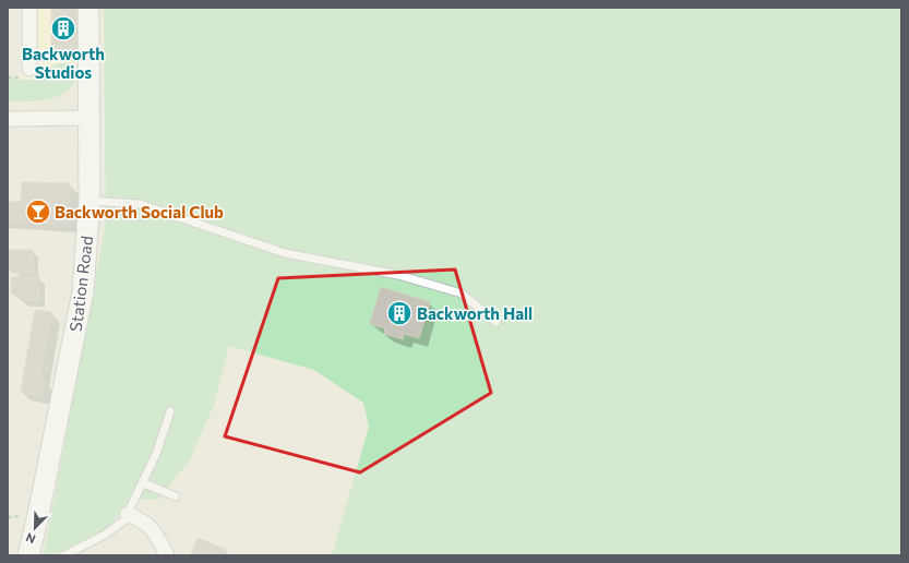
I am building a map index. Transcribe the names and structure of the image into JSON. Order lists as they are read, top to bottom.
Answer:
{
  "streets": {
    "main road": ["Station Road"]
  },
  "places": {
    "building": ["Backworth Studios", "Backworth Hall"],
    "bar": ["Backworth Social Club"]
  },
  "north": "bottom left"
}
